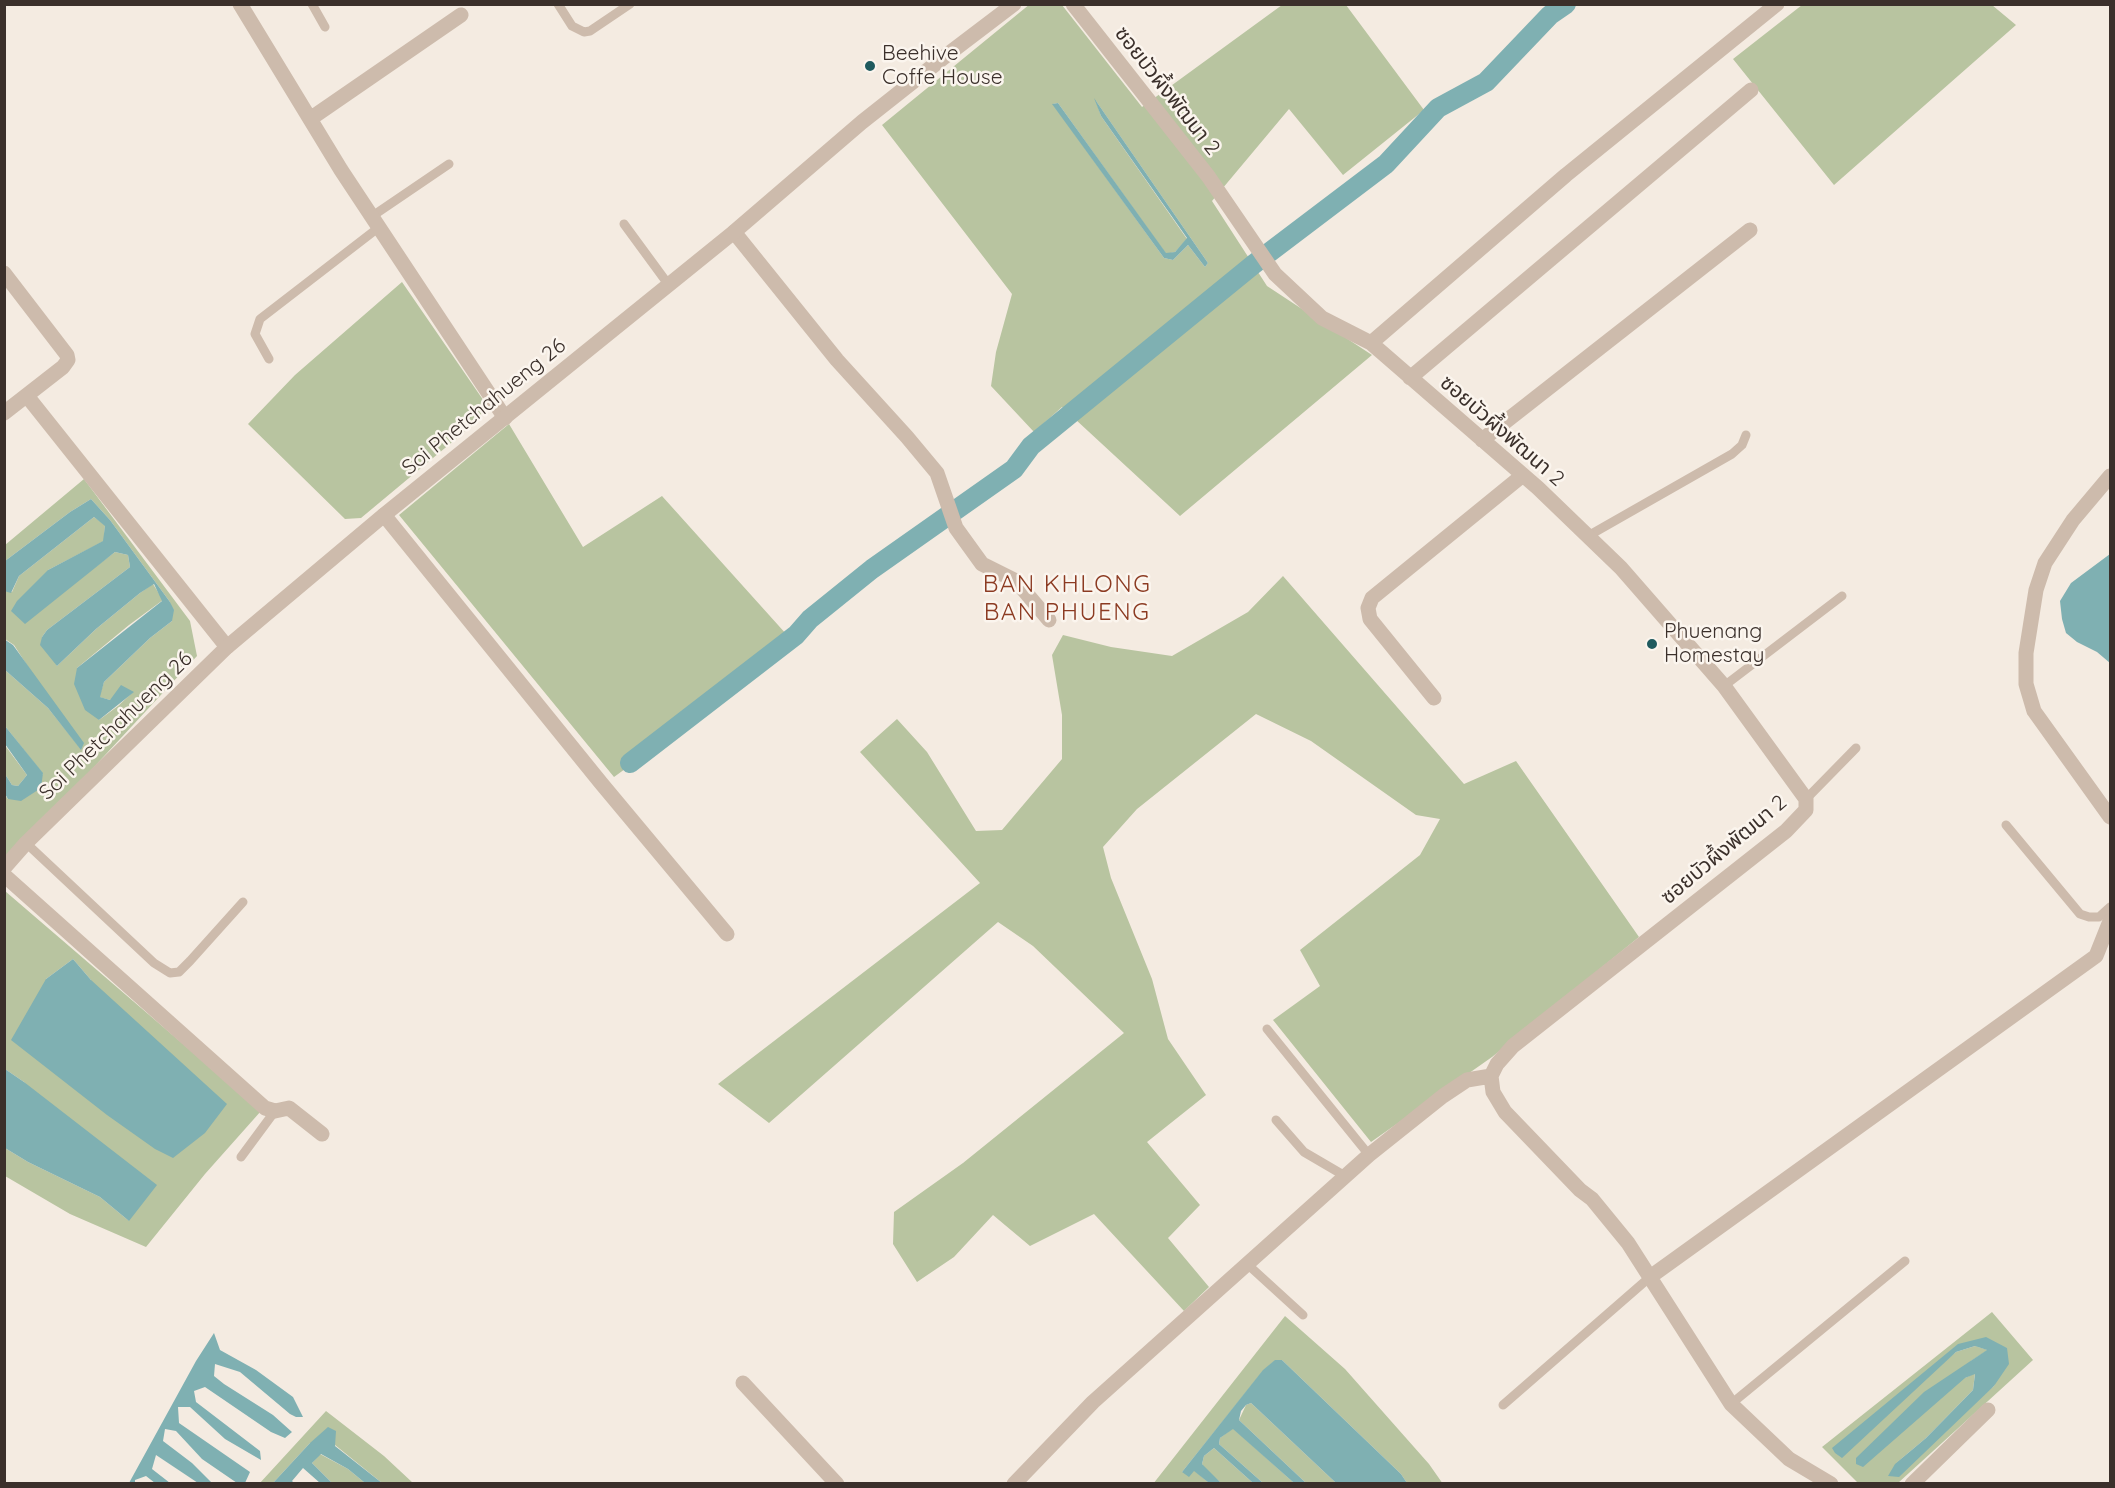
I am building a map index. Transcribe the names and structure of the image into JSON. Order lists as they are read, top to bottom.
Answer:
{
  "streets": {
    "street": ["ซอยบัวผึ้งพัฒนา 2", "Soi Phetchahueng 26"]
  },
  "districts": ["BAN KHLONG BAN PHUENG"],
  "places": ["Beehive Coffe House", "Phuenang Homestay"]
}
